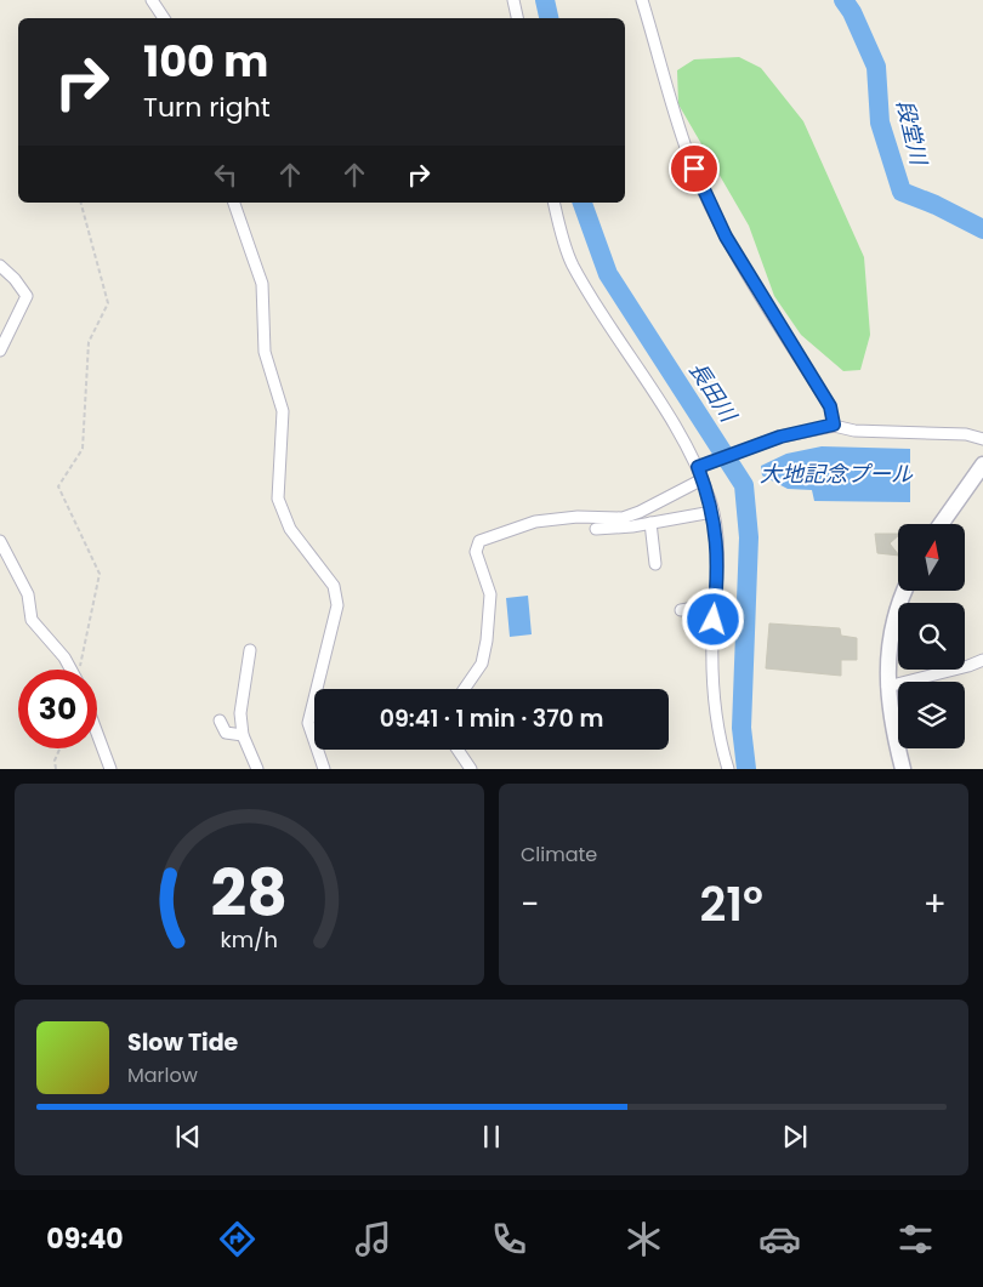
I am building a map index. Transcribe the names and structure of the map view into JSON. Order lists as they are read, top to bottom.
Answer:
{
  "water": ["段堂川", "長田川", "大地記念プール"],
  "north": "top",
  "page": {
    "turn": ["100 m", "Turn right"],
    "limit": "30",
    "trip": "09:41 · 1 min · 370 m",
    "tile": "Climate",
    "heat": ["−", "21°", "+"],
    "song": ["Slow Tide", "Marlow"],
    "tabs": "09:40",
    "gauge": ["28", "km/h"]
  }
}
